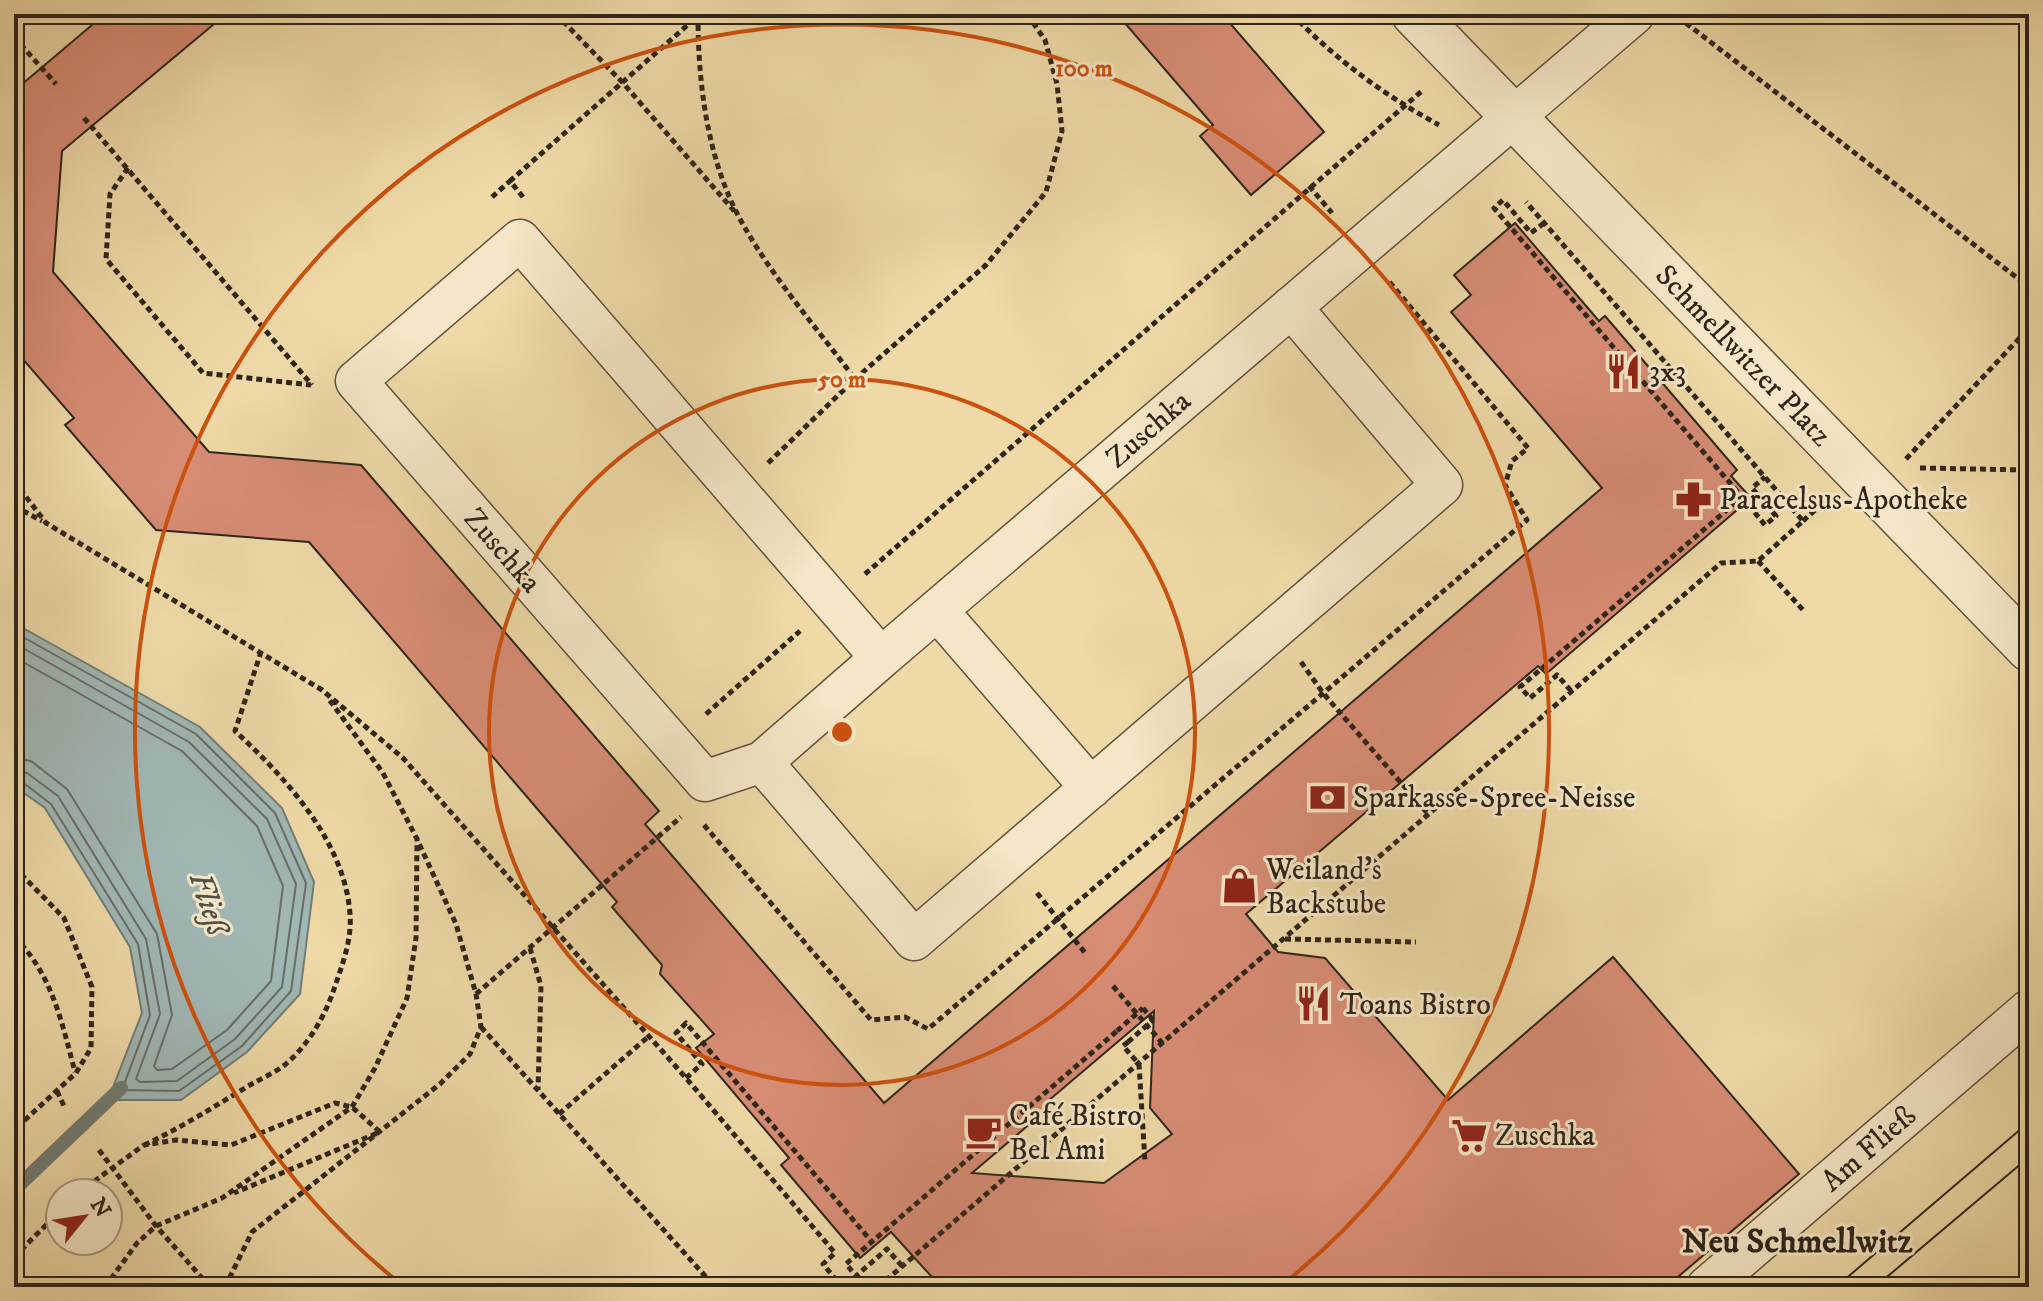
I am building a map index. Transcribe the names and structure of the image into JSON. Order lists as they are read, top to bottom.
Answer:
{
  "streets": {
    "street": ["Schmellwitzer Platz", "Zuschka", "Am Fließ"]
  },
  "crossings": [
    ["Schmellwitzer Platz", "Zuschka"]
  ],
  "districts": ["Neu Schmellwitz"],
  "water": ["Fließ"],
  "places": {
    "restaurant": ["3x3", "Toans Bistro"],
    "pharmacy": ["Paracelsus-Apotheke"],
    "bank": ["Sparkasse-Spree-Neisse"],
    "shop": ["Weiland's Backstube"],
    "cafe": ["Café Bistro Bel Ami"],
    "supermarket": ["Zuschka"]
  },
  "north": "top right",
  "rings": ["100 m", "50 m"]
}
